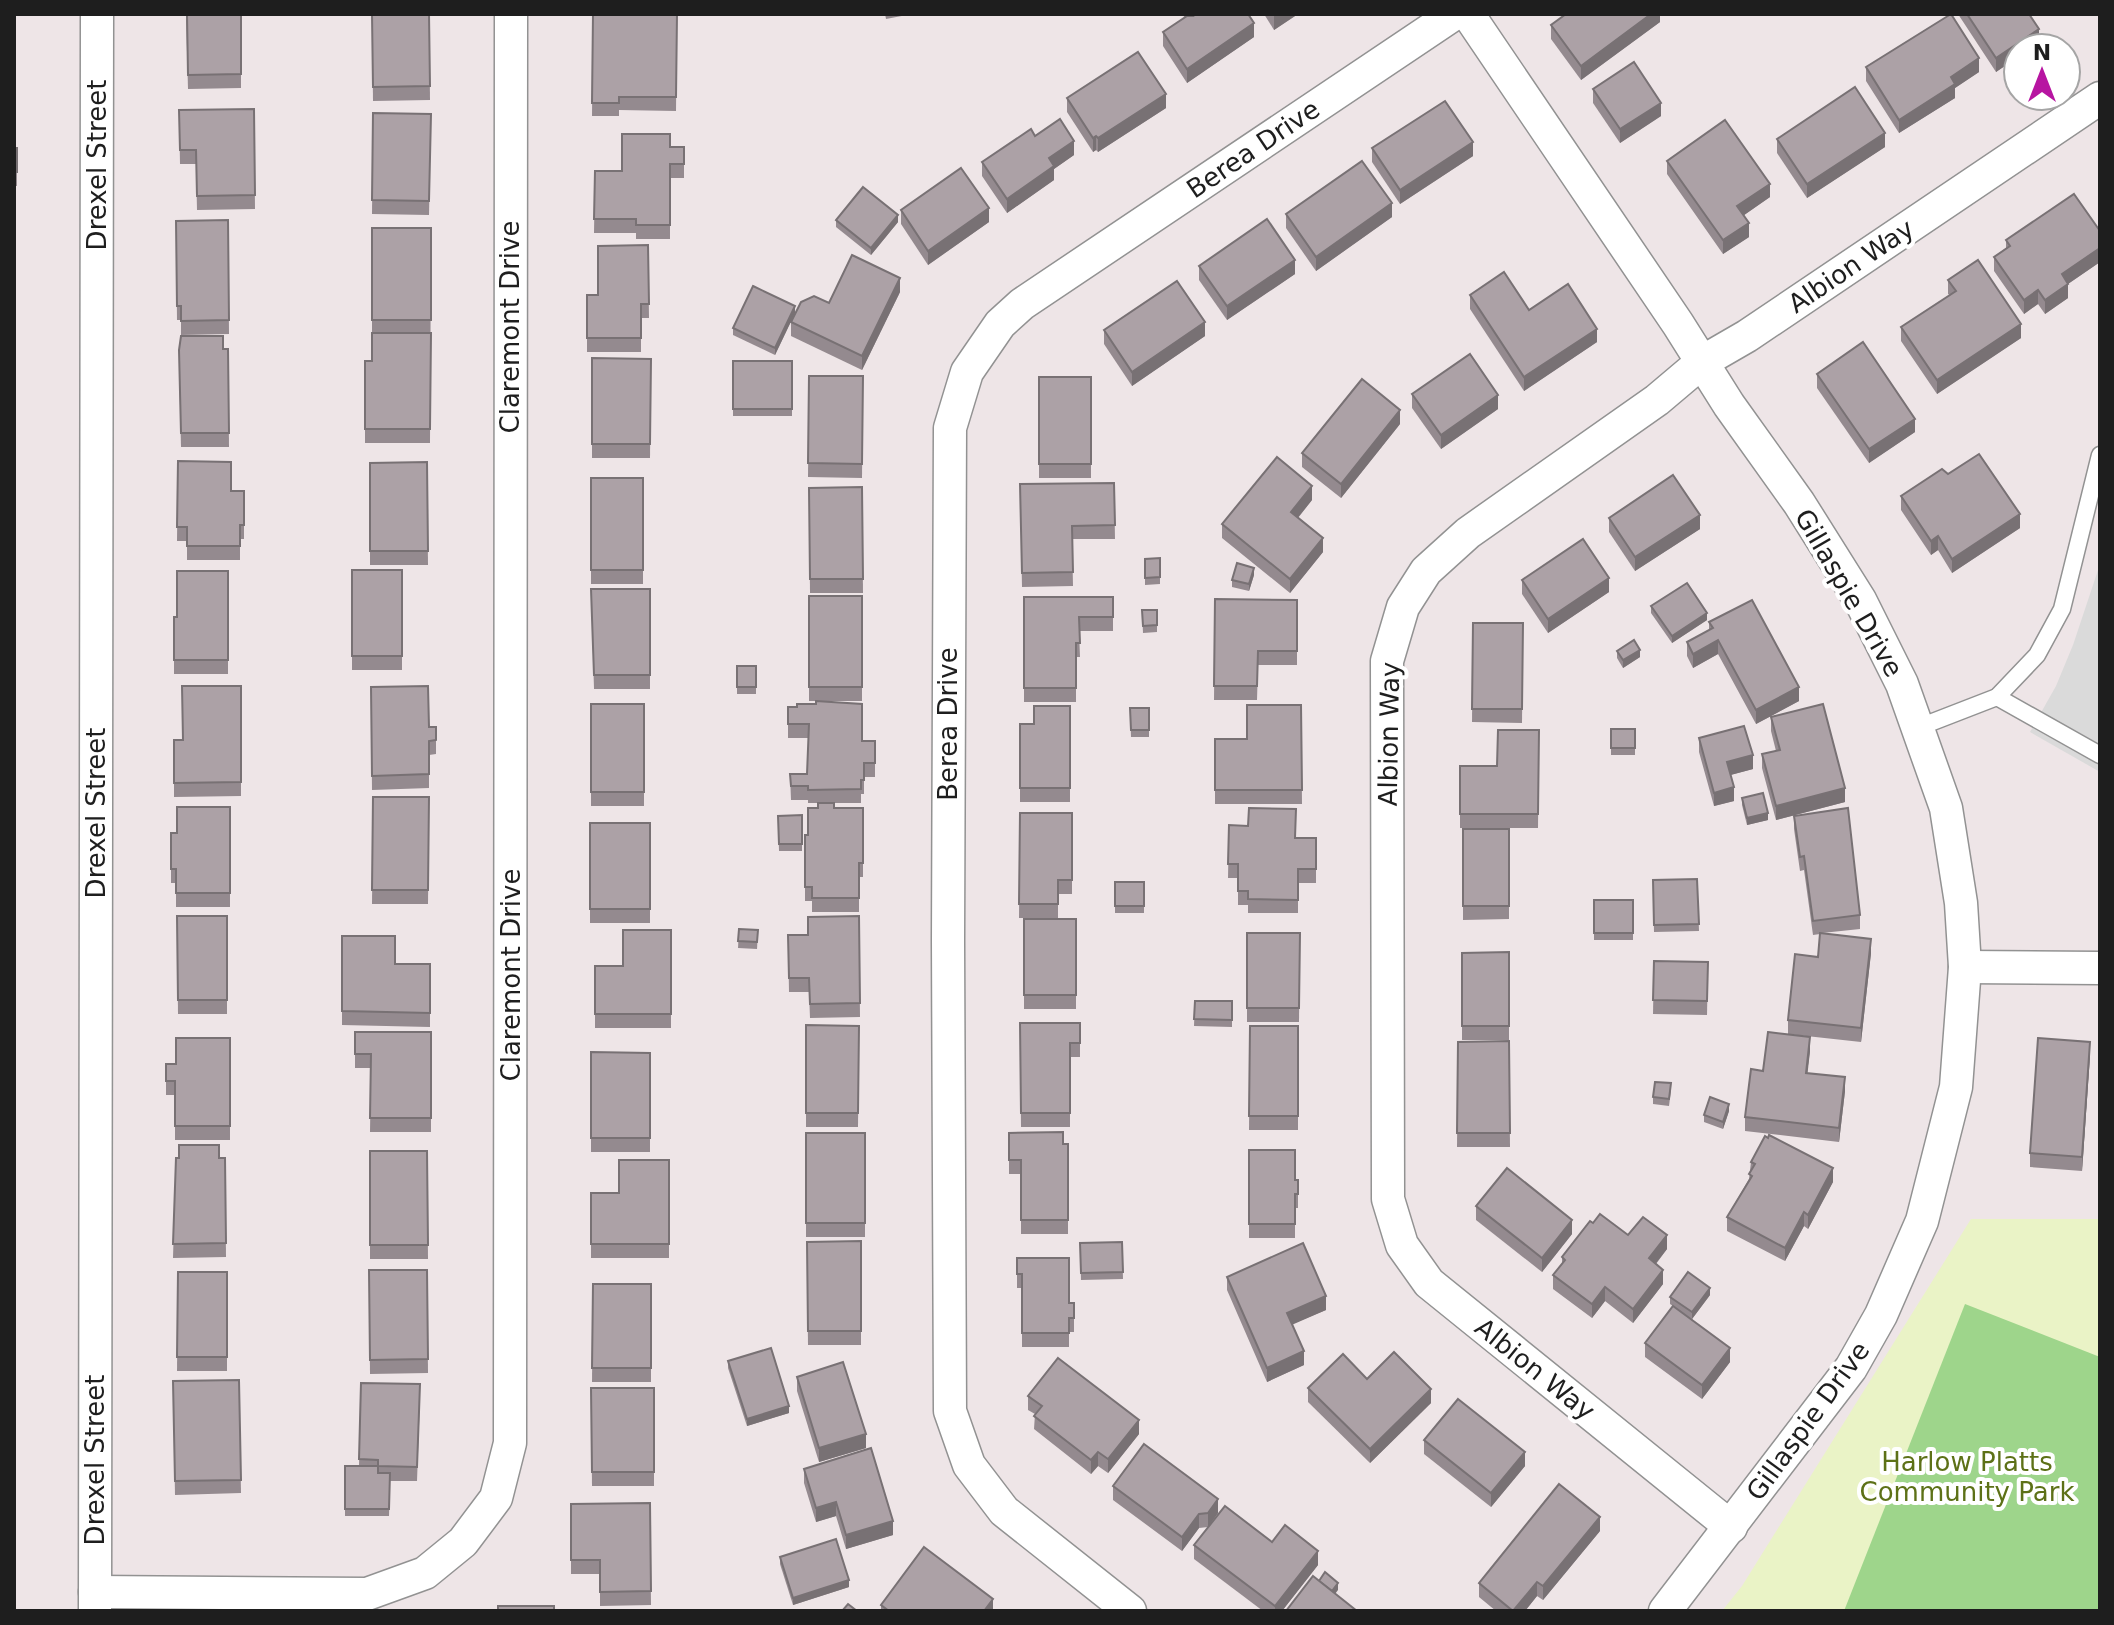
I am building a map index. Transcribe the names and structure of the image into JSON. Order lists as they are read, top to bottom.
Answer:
{
  "streets": {
    "street": [
      "Berea Drive",
      "Drexel Street",
      "Albion Way",
      "Claremont Drive",
      "Gillaspie Drive"
    ]
  },
  "crossings": [
    ["Drexel Street", "Claremont Drive"],
    ["Albion Way", "Gillaspie Drive"]
  ],
  "parks": ["Harlow Platts Community Park"],
  "north": "top"
}
